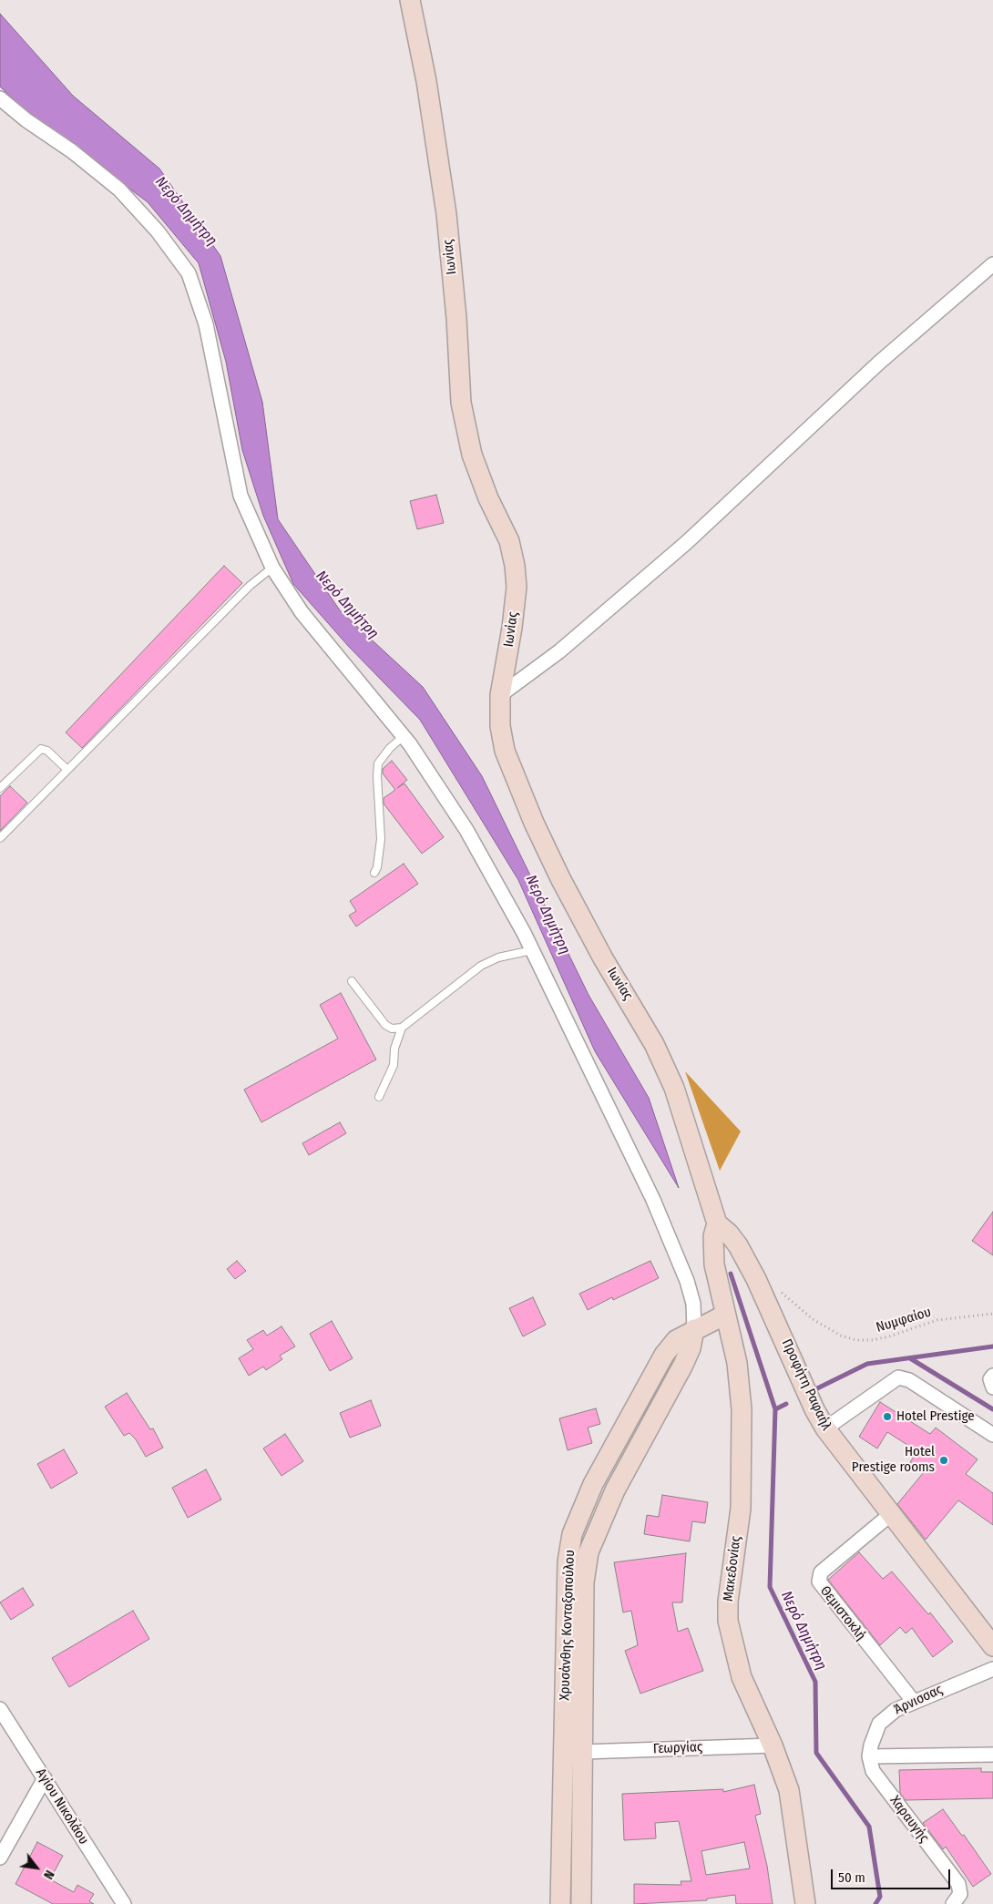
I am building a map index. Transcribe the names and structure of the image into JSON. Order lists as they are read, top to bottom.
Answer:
{
  "streets": {
    "street": [
      "Ιωνίας",
      "Προφήτη Ραφαήλ",
      "Μακεδονίας",
      "Θεμιστοκλή",
      "Χρυσάνθης Κονταξοπούλου",
      "Άρνισσας",
      "Γεωργίας",
      "Αγίου Νικολάου",
      "Χαραυγής"
    ],
    "path": ["Νυμφαίου"]
  },
  "crossings": [
    ["Ιωνίας", "Προφήτη Ραφαήλ"],
    ["Ιωνίας", "Μακεδονίας"],
    ["Νυμφαίου", "Προφήτη Ραφαήλ"],
    ["Προφήτη Ραφαήλ", "Μακεδονίας"],
    ["Προφήτη Ραφαήλ", "Θεμιστοκλή"],
    ["Μακεδονίας", "Χρυσάνθης Κονταξοπούλου"],
    ["Μακεδονίας", "Γεωργίας"],
    ["Θεμιστοκλή", "Άρνισσας"],
    ["Χρυσάνθης Κονταξοπούλου", "Γεωργίας"],
    ["Άρνισσας", "Χαραυγής"]
  ],
  "water": ["Νερό Δημήτρη"],
  "places": ["Hotel Prestige", "Hotel Prestige rooms"],
  "scale_bar": "50 m",
  "north": "bottom right"
}
